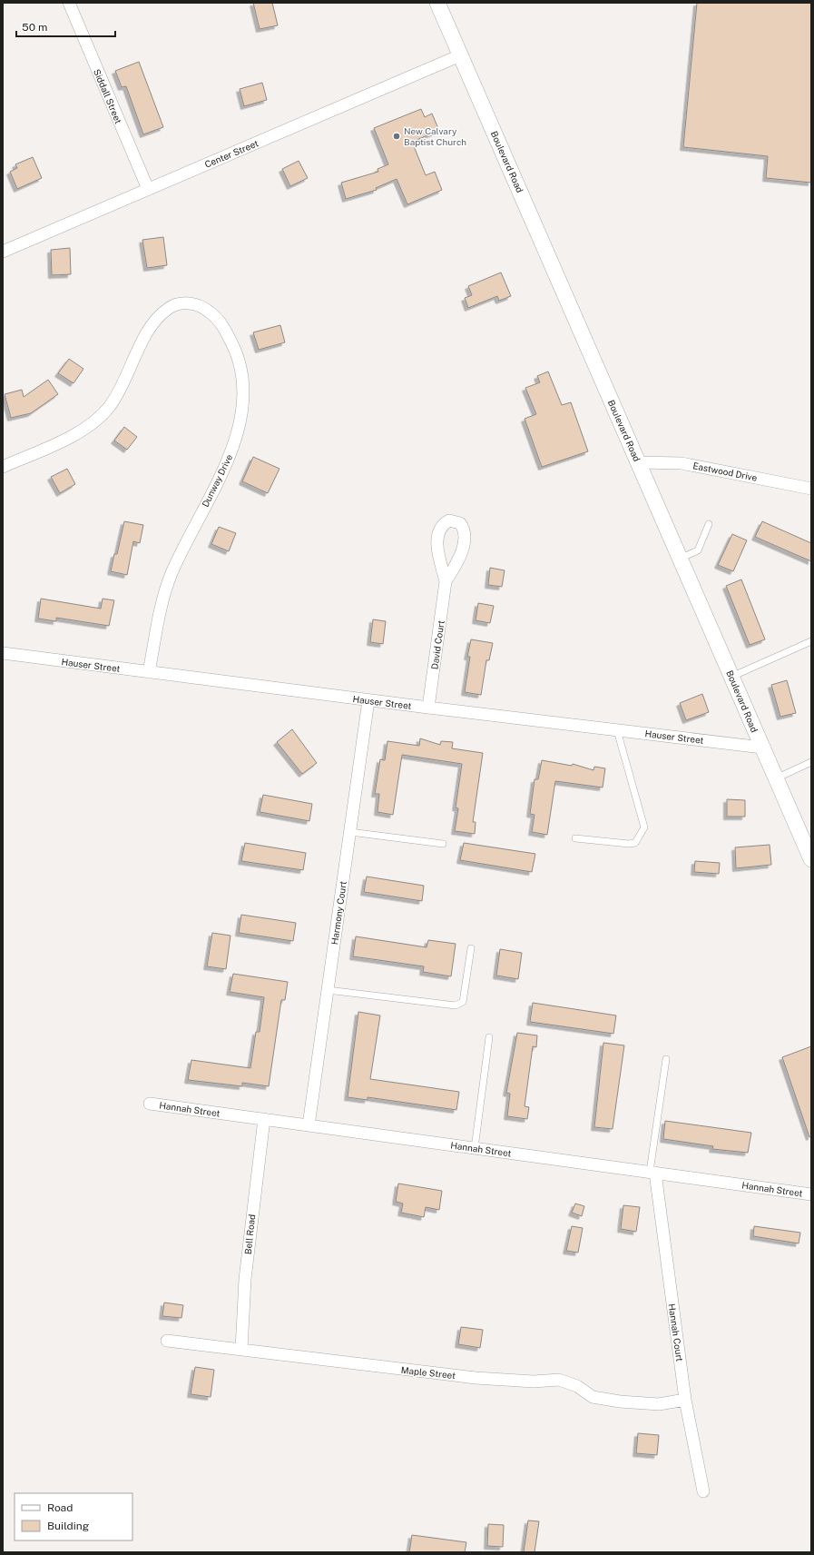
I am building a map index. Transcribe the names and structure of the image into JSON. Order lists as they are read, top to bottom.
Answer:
{
  "streets": {
    "street": [
      "Siddall Street",
      "Center Street",
      "Boulevard Road",
      "Eastwood Drive",
      "Dunway Drive",
      "David Court",
      "Hauser Street",
      "Harmony Court",
      "Hannah Street",
      "Bell Road",
      "Hannah Court",
      "Maple Street"
    ]
  },
  "crossings": [
    ["Siddall Street", "Center Street"],
    ["Center Street", "Boulevard Road"],
    ["Boulevard Road", "Eastwood Drive"],
    ["Boulevard Road", "Hauser Street"],
    ["Dunway Drive", "Hauser Street"],
    ["David Court", "Hauser Street"],
    ["Hauser Street", "Harmony Court"],
    ["Harmony Court", "Hannah Street"],
    ["Hannah Street", "Bell Road"],
    ["Hannah Street", "Hannah Court"],
    ["Bell Road", "Maple Street"],
    ["Hannah Court", "Maple Street"]
  ],
  "places": ["New Calvary Baptist Church"],
  "legend": ["Road", "Building"],
  "scale_bar": "50 m"
}
